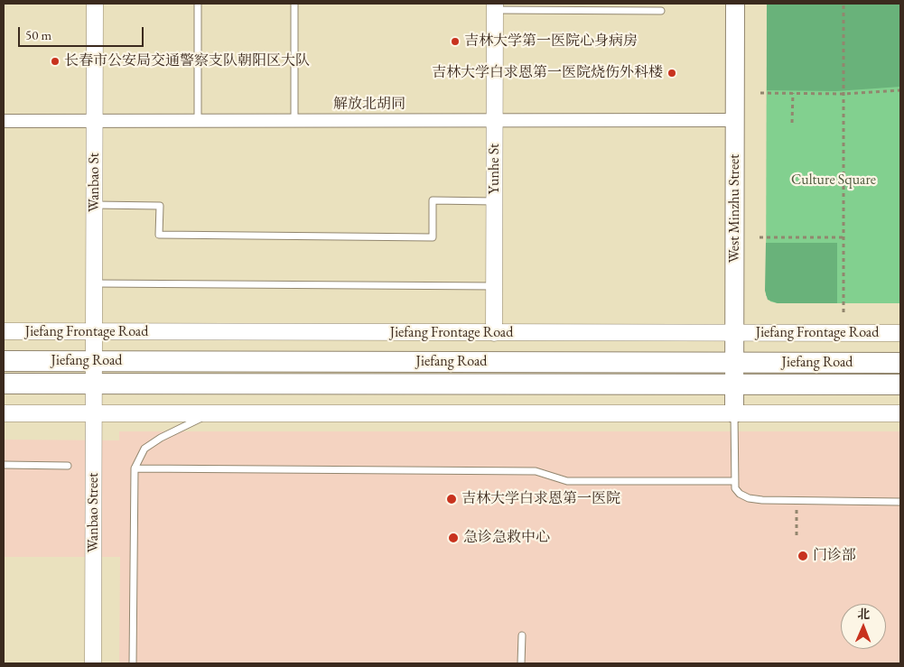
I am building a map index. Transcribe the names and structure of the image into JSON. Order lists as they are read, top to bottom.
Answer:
{
  "streets": {
    "main road": ["West Minzhu Street", "Jiefang Road"],
    "street": [
      "解放北胡同",
      "Yunhe St",
      "Wanbao St",
      "Jiefang Frontage Road",
      "Wanbao Street"
    ]
  },
  "crossings": [
    ["解放北胡同", "Yunhe St"],
    ["解放北胡同", "Wanbao St"],
    ["解放北胡同", "West Minzhu Street"],
    ["Yunhe St", "Jiefang Frontage Road"],
    ["Wanbao St", "Jiefang Frontage Road"],
    ["Wanbao St", "Jiefang Road"],
    ["Wanbao St", "Wanbao Street"],
    ["West Minzhu Street", "Jiefang Frontage Road"],
    ["West Minzhu Street", "Jiefang Road"],
    ["Jiefang Road", "Wanbao Street"]
  ],
  "parks": ["Culture Square"],
  "places": [
    "吉林大学第一医院心身病房",
    "长春市公安局交通警察支队朝阳区大队",
    "吉林大学白求恩第一医院烧伤外科楼",
    "吉林大学白求恩第一医院",
    "急诊急救中心",
    "门诊部"
  ],
  "scale_bar": "50 m",
  "north": "top"
}
